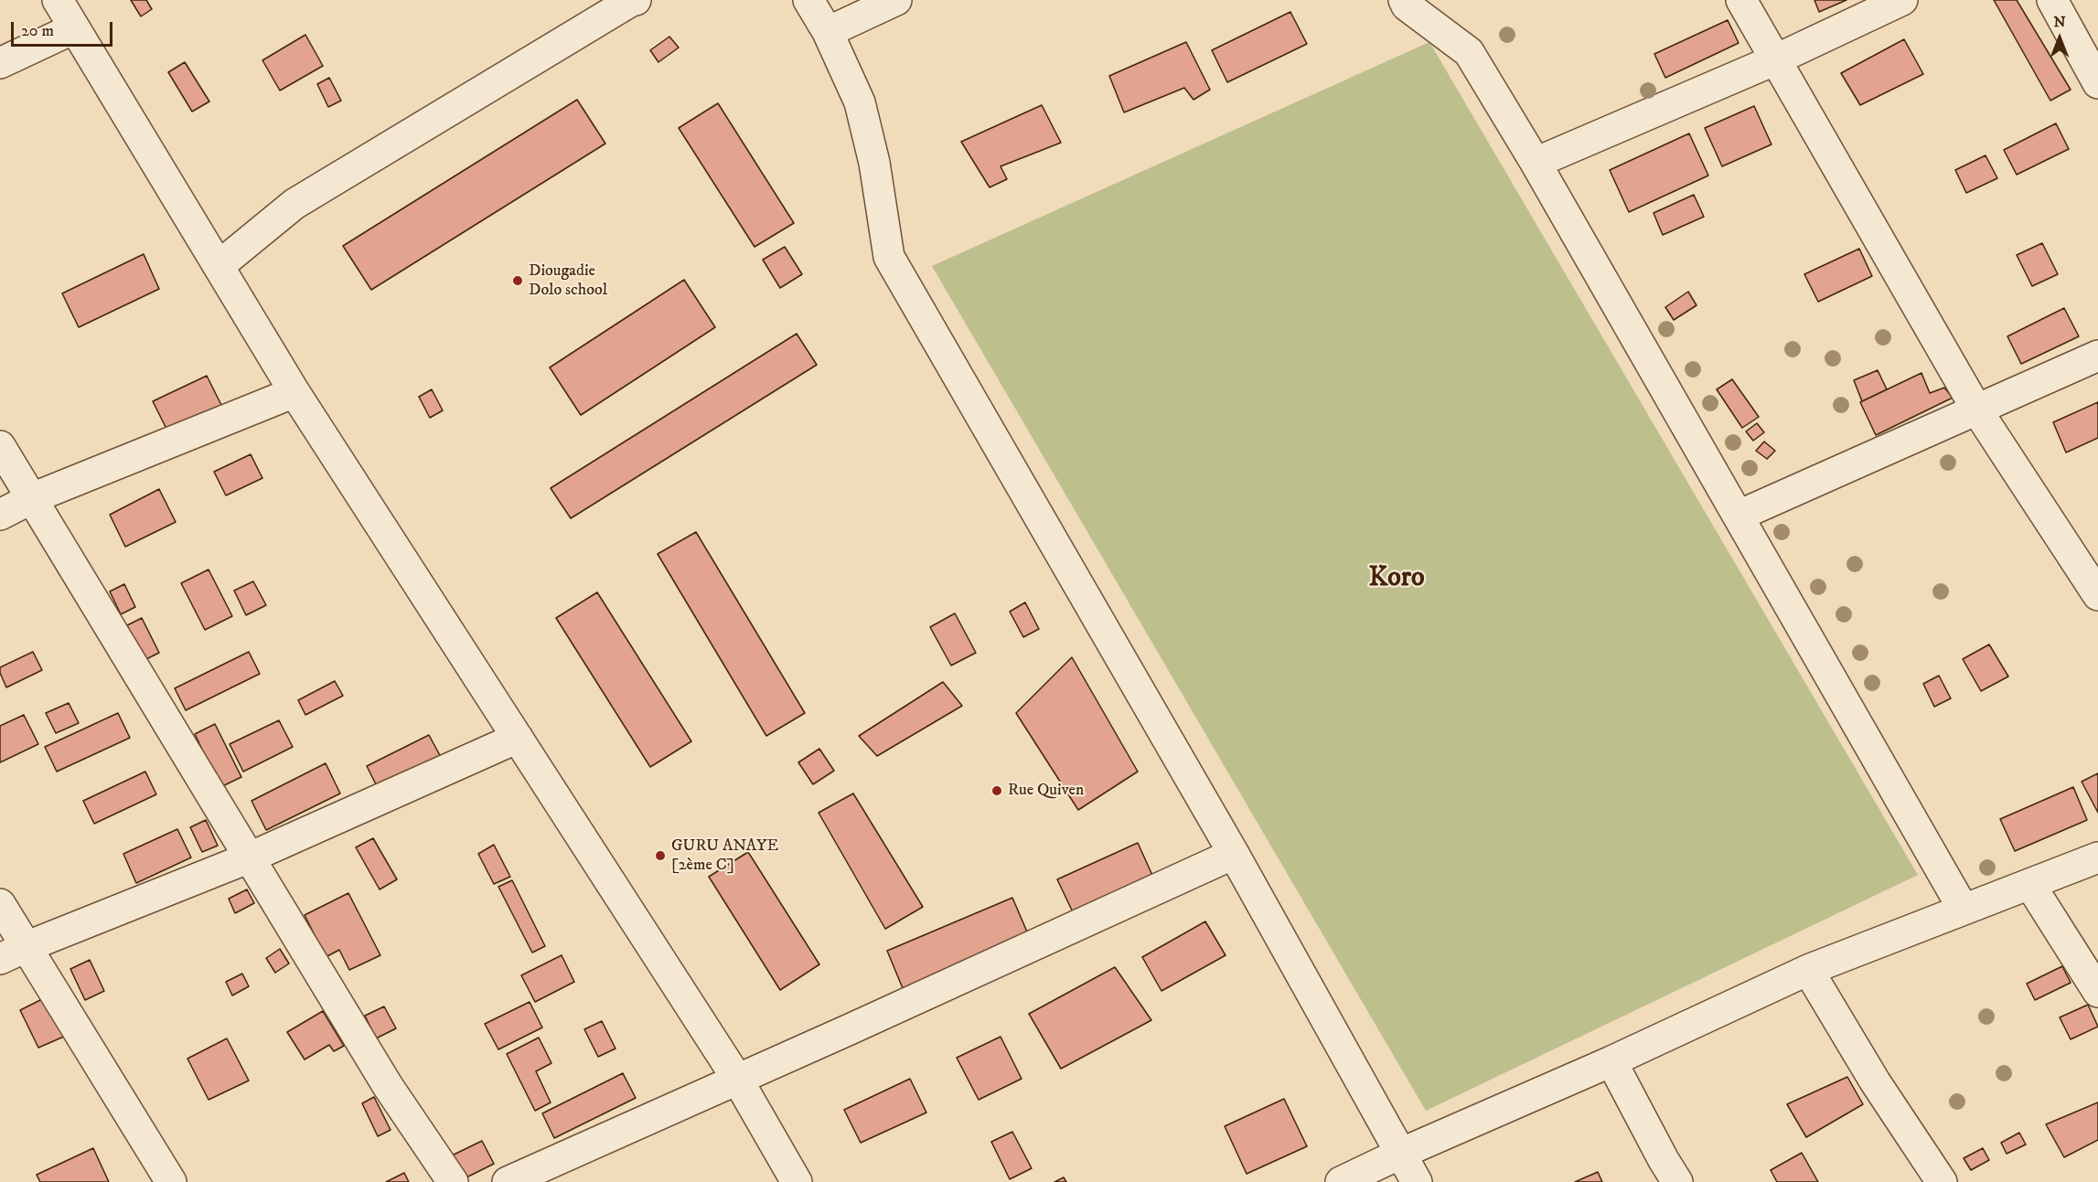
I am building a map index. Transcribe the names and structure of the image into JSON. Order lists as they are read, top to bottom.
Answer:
{
  "districts": ["Koro"],
  "places": ["Diougadie Dolo school", "Rue Quiven", "GURU ANAYE [2ème C]"],
  "scale_bar": "20 m",
  "north": "top"
}
